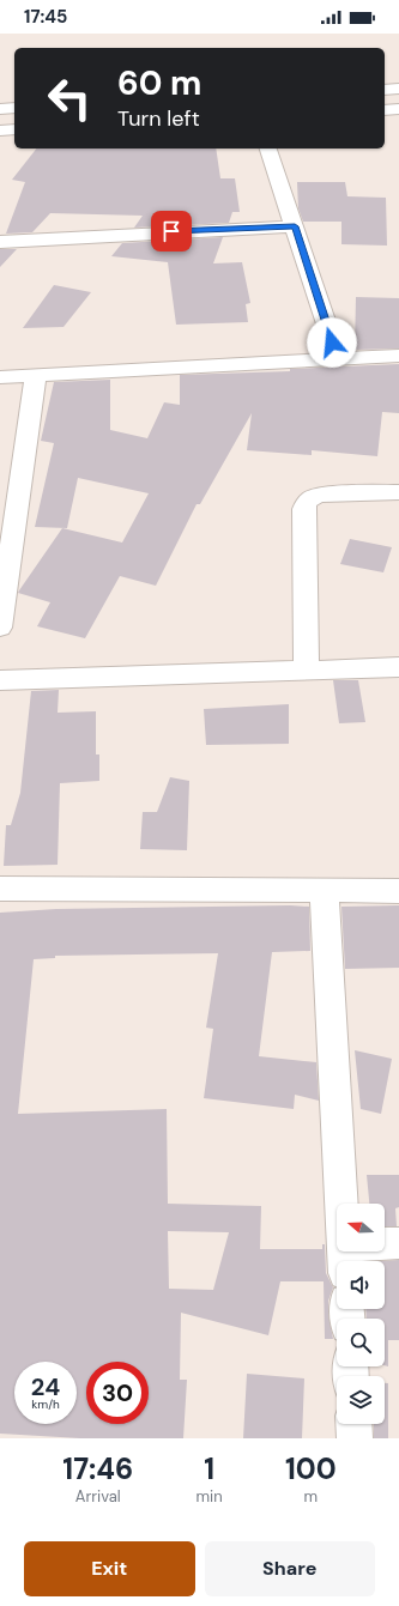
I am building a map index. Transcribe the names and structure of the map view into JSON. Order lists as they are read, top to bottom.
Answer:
{
  "north": "left",
  "page": {
    "status": "17:45",
    "turn": ["60 m", "Turn left"],
    "speed": "24 km/h",
    "limit": "30",
    "eta": [
      "17:46",
      "Arrival",
      "1",
      "min",
      "100",
      "m"
    ],
    "buttons": ["Exit", "Share"]
  }
}
